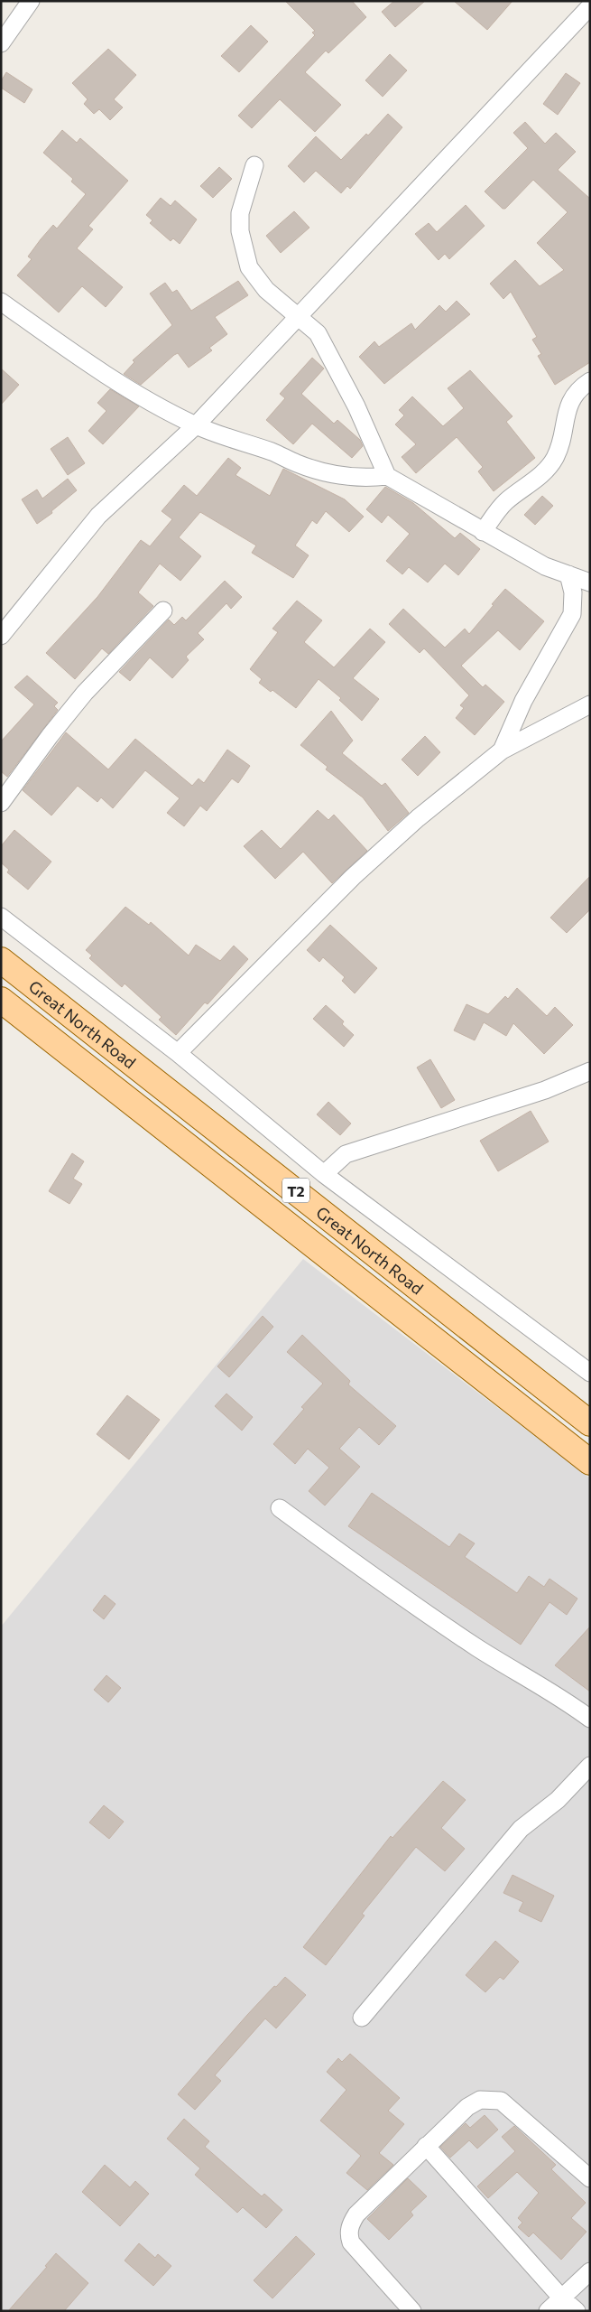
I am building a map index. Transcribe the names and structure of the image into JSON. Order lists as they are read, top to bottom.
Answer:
{
  "streets": {
    "main road": ["Great North Road", "T2"]
  }
}
